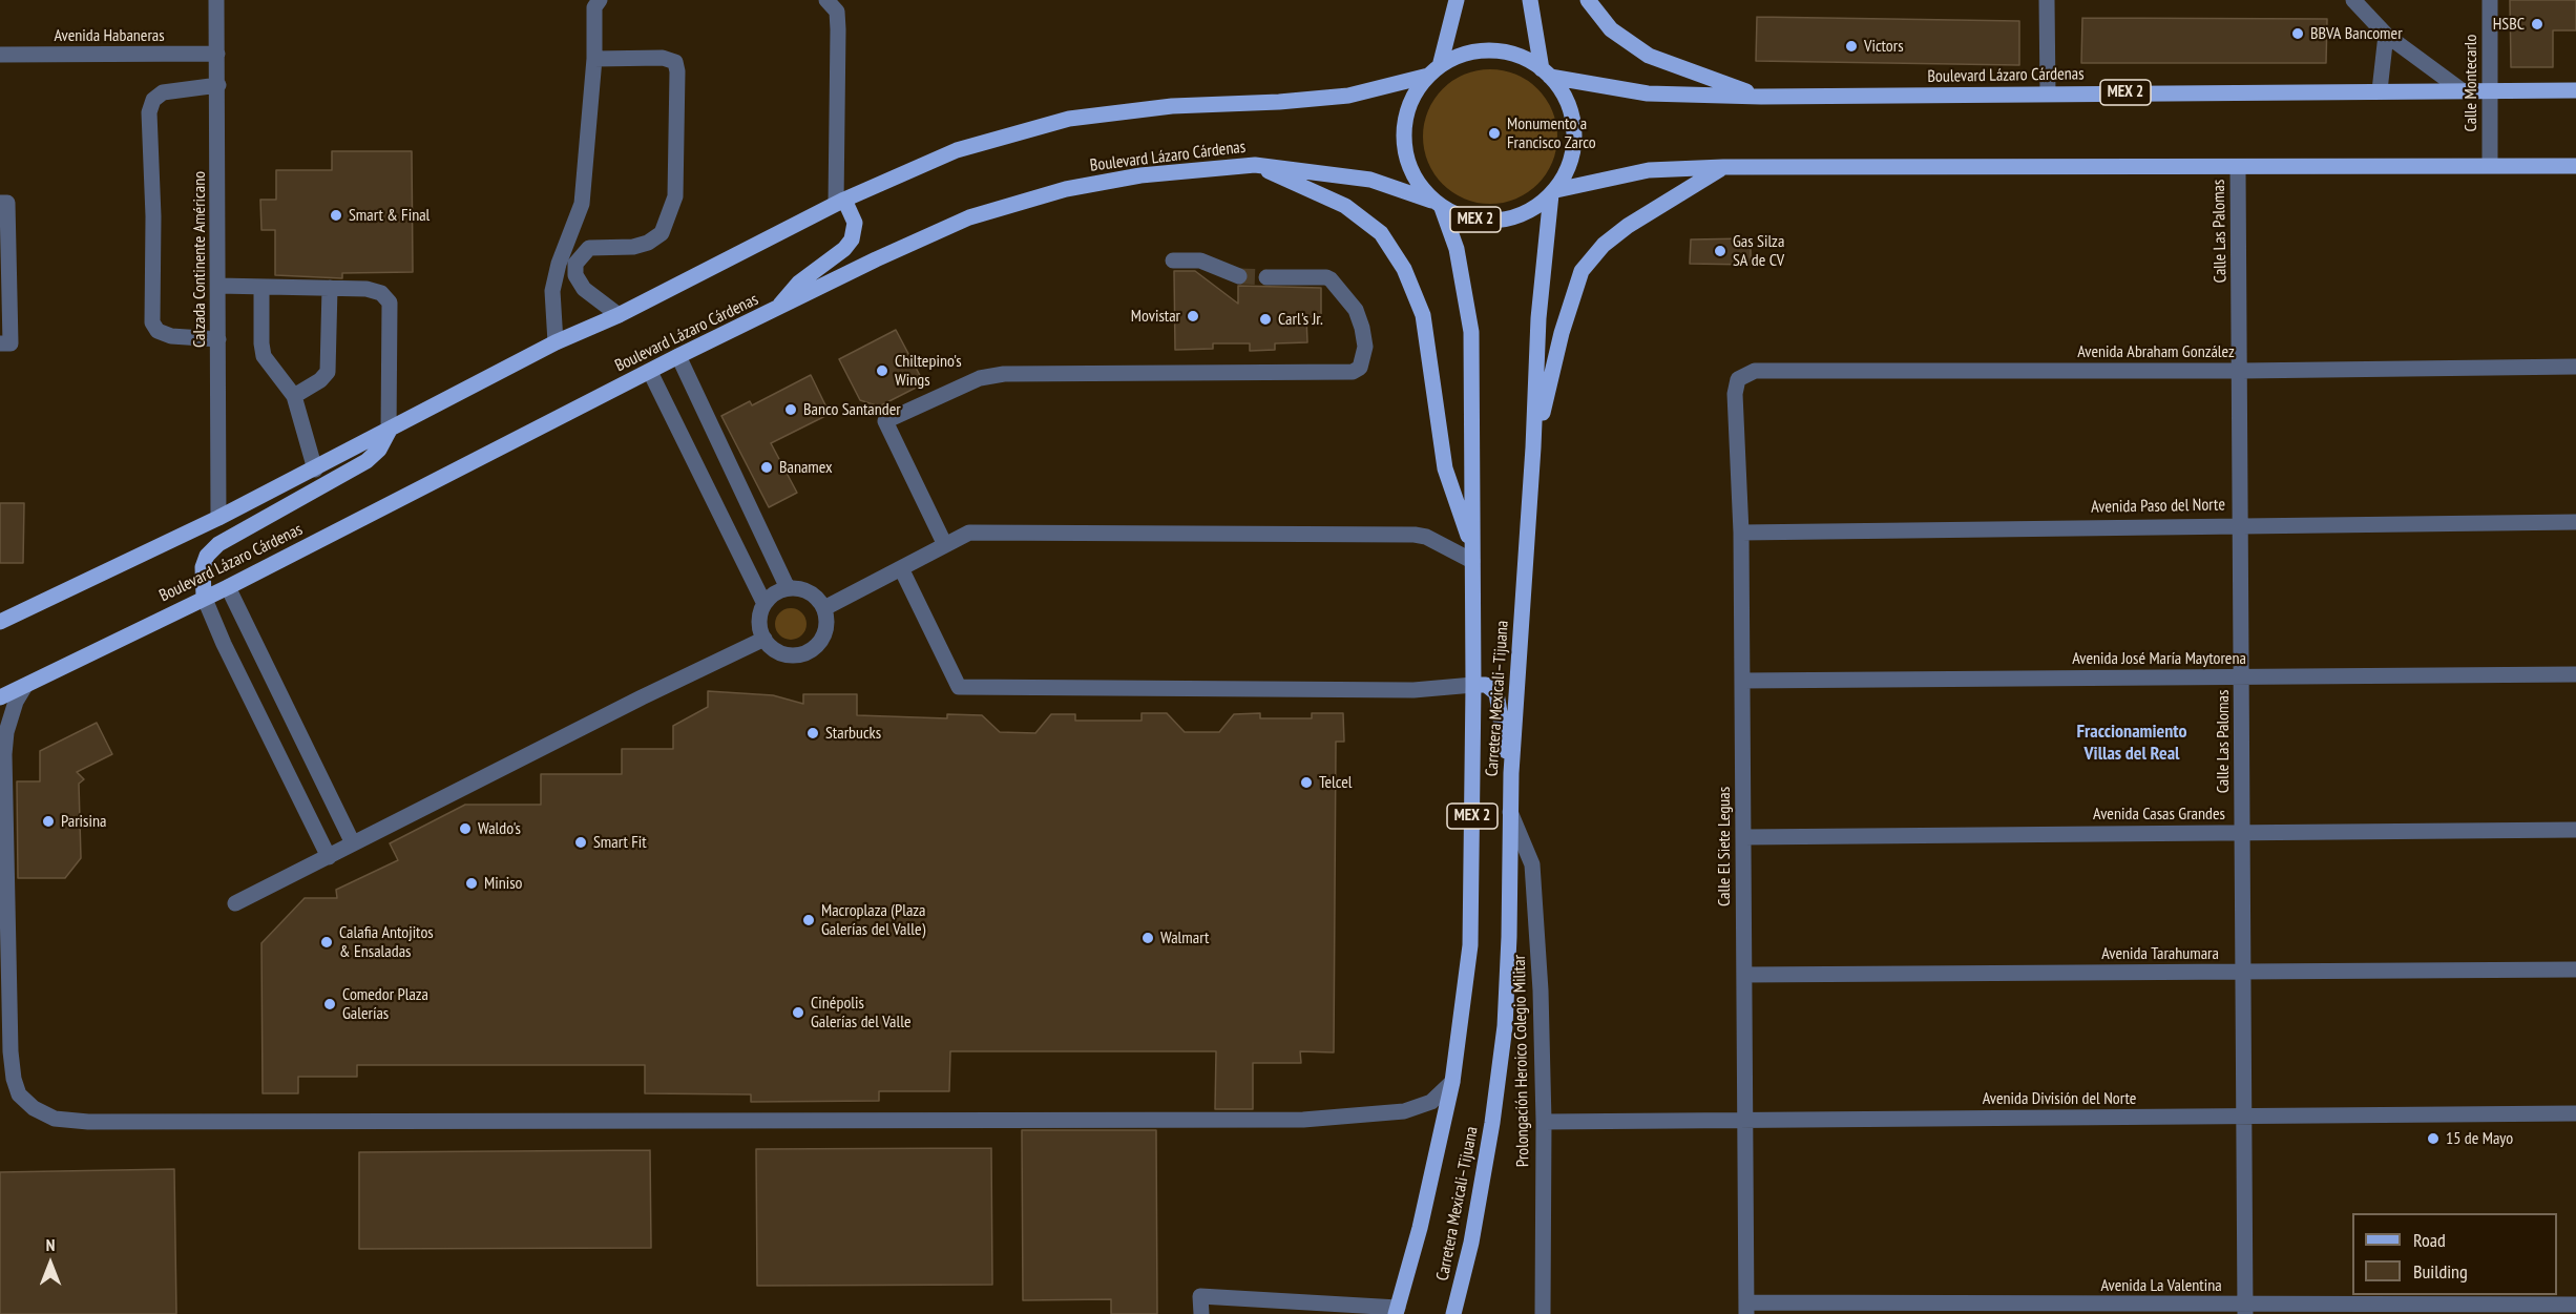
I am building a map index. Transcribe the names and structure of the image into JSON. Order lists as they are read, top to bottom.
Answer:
{
  "streets": {
    "main road": ["Boulevard Lázaro Cárdenas", "MEX 2", "Carretera Mexicali–Tijuana"],
    "street": [
      "Avenida Habaneras",
      "Calle Montecarlo",
      "Calle Las Palomas",
      "Calzada Continente Américano",
      "Avenida Abraham González",
      "Avenida Paso del Norte",
      "Avenida José María Maytorena",
      "Avenida Casas Grandes",
      "Calle El Siete Leguas",
      "Avenida Tarahumara",
      "Prolongación Heroico Colegio Militar",
      "Avenida División del Norte",
      "Avenida La Valentina"
    ]
  },
  "crossings": [
    ["Avenida Habaneras", "Calzada Continente Américano"],
    ["Boulevard Lázaro Cárdenas", "Calle Montecarlo"],
    ["Boulevard Lázaro Cárdenas", "MEX 2"],
    ["Boulevard Lázaro Cárdenas", "Carretera Mexicali–Tijuana"],
    ["MEX 2", "Carretera Mexicali–Tijuana"],
    ["Calle Las Palomas", "Avenida Abraham González"],
    ["Calle Las Palomas", "Avenida Paso del Norte"],
    ["Calle Las Palomas", "Avenida José María Maytorena"],
    ["Calle Las Palomas", "Avenida Casas Grandes"],
    ["Calle Las Palomas", "Avenida Tarahumara"],
    ["Calle Las Palomas", "Avenida División del Norte"],
    ["Calle Las Palomas", "Avenida La Valentina"],
    ["Avenida Abraham González", "Calle El Siete Leguas"],
    ["Avenida Paso del Norte", "Calle El Siete Leguas"],
    ["Avenida José María Maytorena", "Calle El Siete Leguas"],
    ["Carretera Mexicali–Tijuana", "Prolongación Heroico Colegio Militar"],
    ["Avenida Casas Grandes", "Calle El Siete Leguas"],
    ["Calle El Siete Leguas", "Avenida Tarahumara"],
    ["Calle El Siete Leguas", "Avenida División del Norte"],
    ["Calle El Siete Leguas", "Avenida La Valentina"],
    ["Prolongación Heroico Colegio Militar", "Avenida División del Norte"]
  ],
  "districts": ["Fraccionamiento Villas del Real"],
  "places": [
    "HSBC",
    "BBVA Bancomer",
    "Victors",
    "Monumento a Francisco Zarco",
    "Smart & Final",
    "Gas Silza SA de CV",
    "Movistar",
    "Carl's Jr.",
    "Chiltepino's Wings",
    "Banco Santander",
    "Banamex",
    "Starbucks",
    "Telcel",
    "Parisina",
    "Waldo's",
    "Smart Fit",
    "Miniso",
    "Macroplaza (Plaza Galerías del Valle)",
    "Walmart",
    "Calafia Antojitos & Ensaladas",
    "Comedor Plaza Galerías",
    "Cinépolis Galerías del Valle",
    "15 de Mayo"
  ],
  "legend": ["Road", "Building"],
  "north": "top"
}
